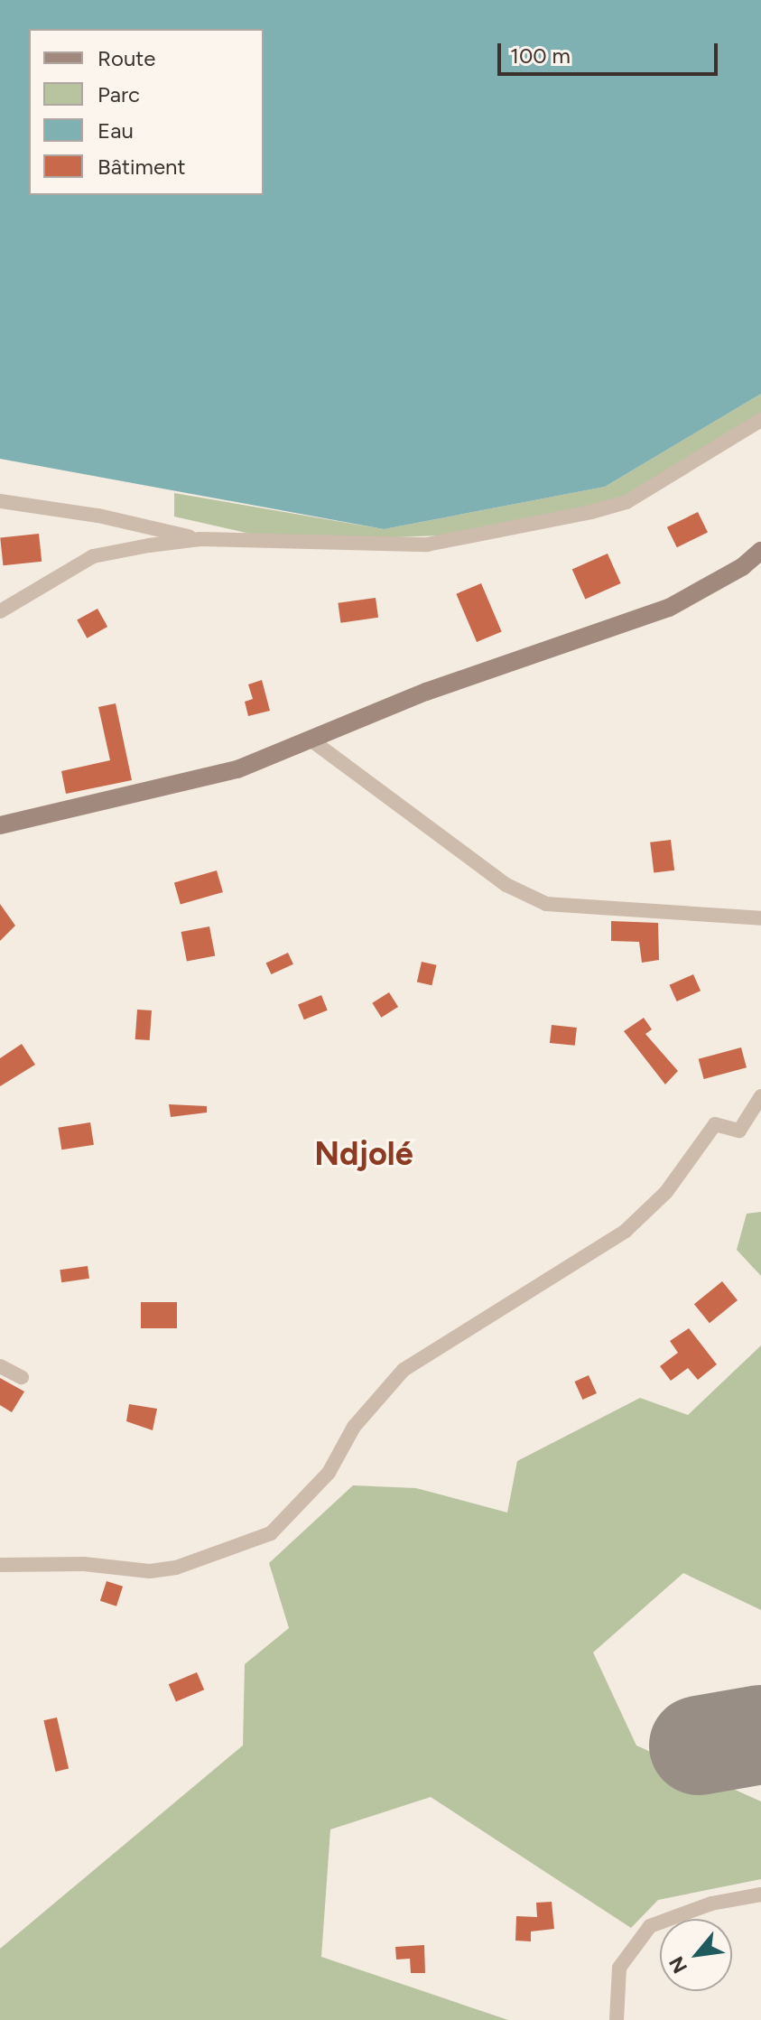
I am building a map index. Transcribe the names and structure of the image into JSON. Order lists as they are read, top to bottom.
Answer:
{
  "districts": ["Ndjolé"],
  "legend": [
    "Route",
    "Parc",
    "Eau",
    "Bâtiment"
  ],
  "scale_bar": "100 m",
  "north": "bottom left"
}
